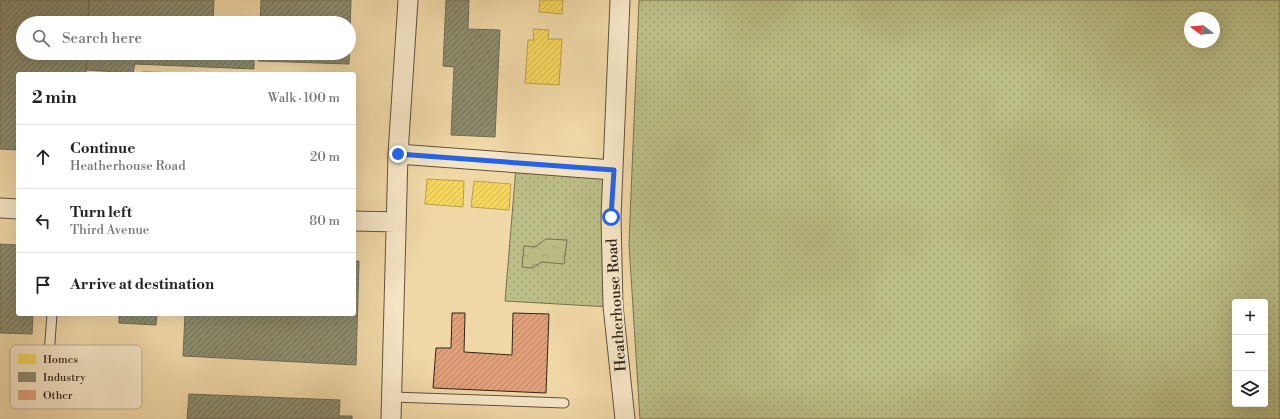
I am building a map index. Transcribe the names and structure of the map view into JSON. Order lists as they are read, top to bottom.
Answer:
{
  "streets": {
    "street": ["Heatherhouse Road"]
  },
  "legend": ["Homes", "Industry", "Other"],
  "north": "left",
  "page": {
    "search": "Search here",
    "heading": ["2 min", "Walk · 100 m"],
    "list": [
      ["Continue", "Heatherhouse Road", "20 m"],
      ["Turn left", "Third Avenue", "80 m"],
      "Arrive at destination"
    ],
    "map_buttons": ["+", "−"]
  }
}
